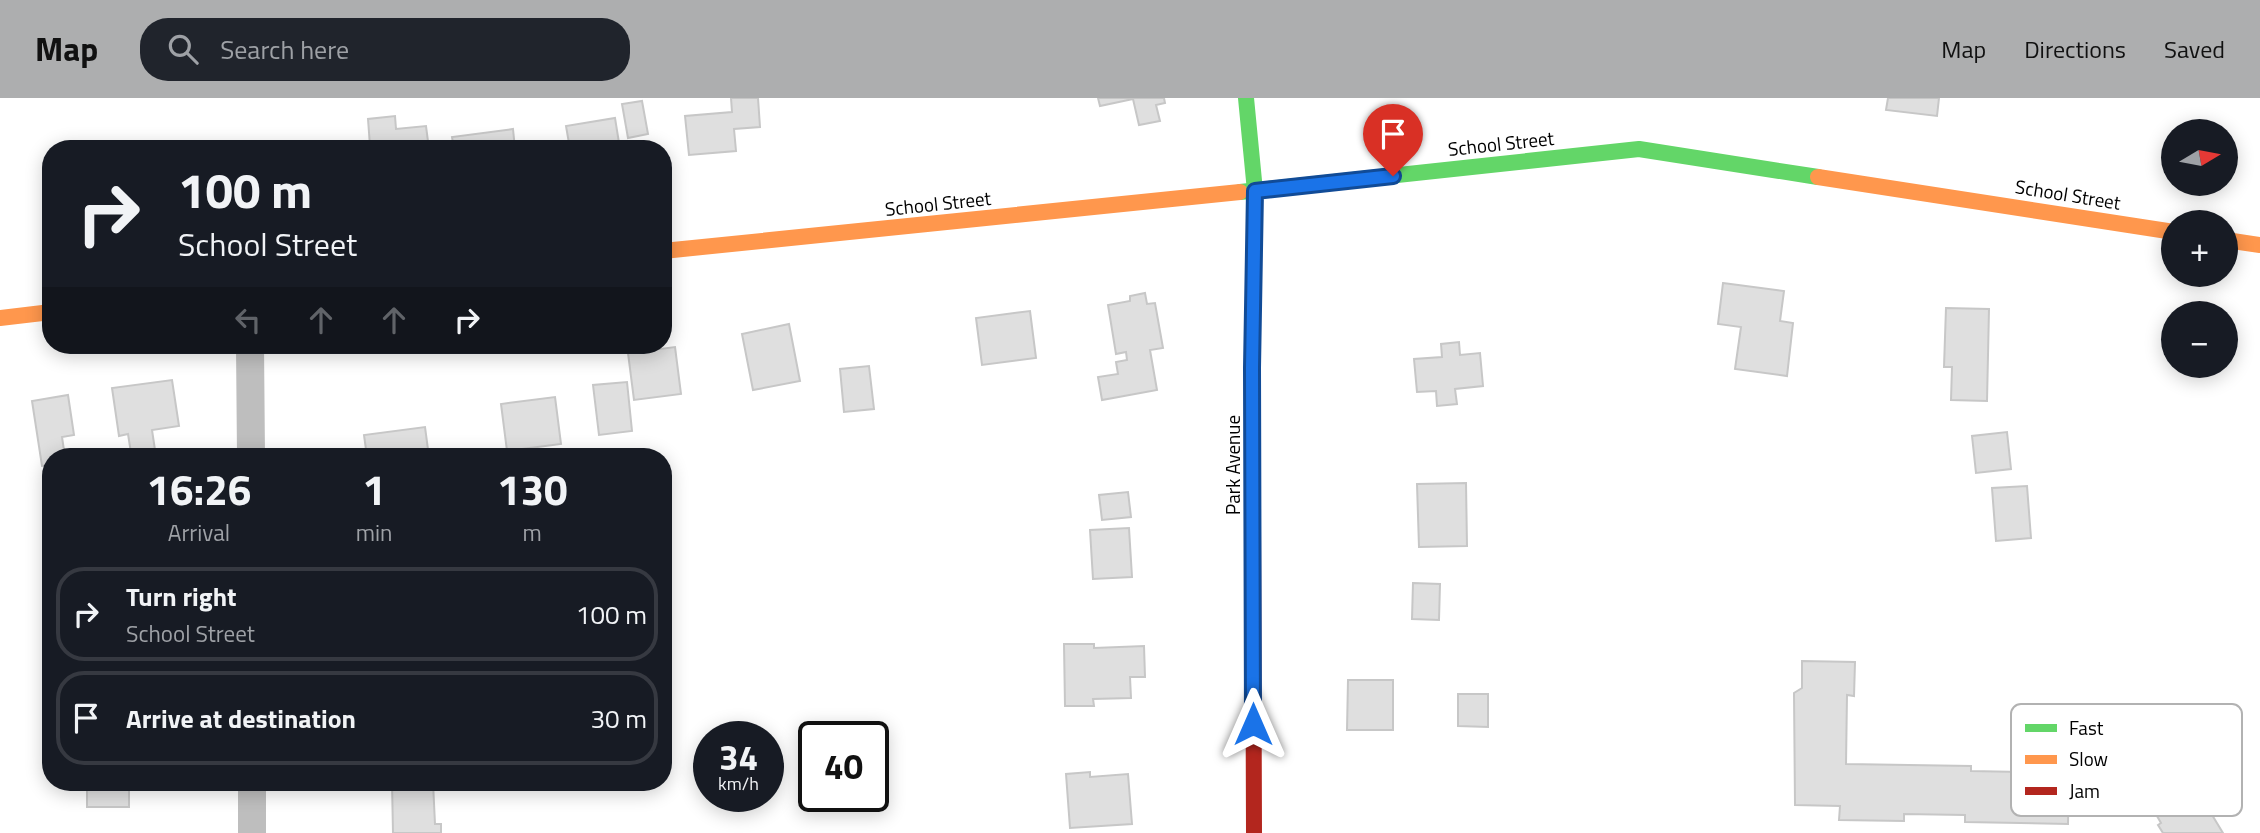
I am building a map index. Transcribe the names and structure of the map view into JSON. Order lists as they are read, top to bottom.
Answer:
{
  "streets": {
    "main road": ["School Street", "Park Avenue"]
  },
  "crossings": [
    ["School Street", "Park Avenue"]
  ],
  "legend": ["Fast", "Slow", "Jam"],
  "north": "right",
  "page": {
    "header": "Map",
    "search": "Search here",
    "nav": ["Map", "Directions", "Saved"],
    "map_buttons": ["+", "−"],
    "turn": ["100 m", "School Street"],
    "eta": [
      "16:26",
      "Arrival",
      "1",
      "min",
      "130",
      "m"
    ],
    "list": [
      {
        "name": "Turn right",
        "note": "School Street",
        "value": "100 m"
      },
      {
        "name": "Arrive at destination",
        "value": "30 m"
      }
    ],
    "speed": "34 km/h",
    "limit": "40"
  }
}
